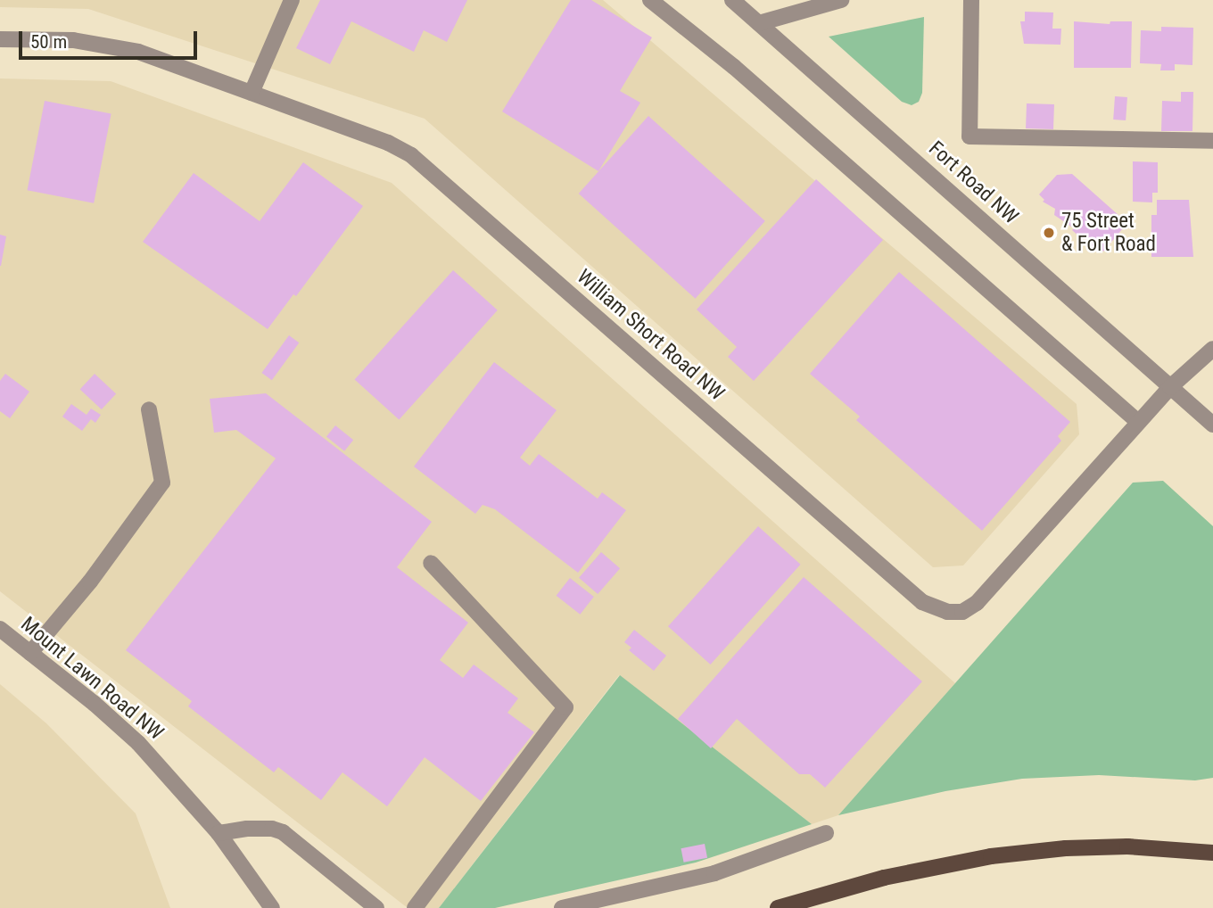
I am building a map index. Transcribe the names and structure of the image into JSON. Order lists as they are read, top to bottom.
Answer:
{
  "streets": {
    "street": ["Fort Road NW", "William Short Road NW", "Mount Lawn Road NW"]
  },
  "crossings": [
    ["Fort Road NW", "William Short Road NW"]
  ],
  "places": ["75 Street & Fort Road"],
  "scale_bar": "50 m"
}
